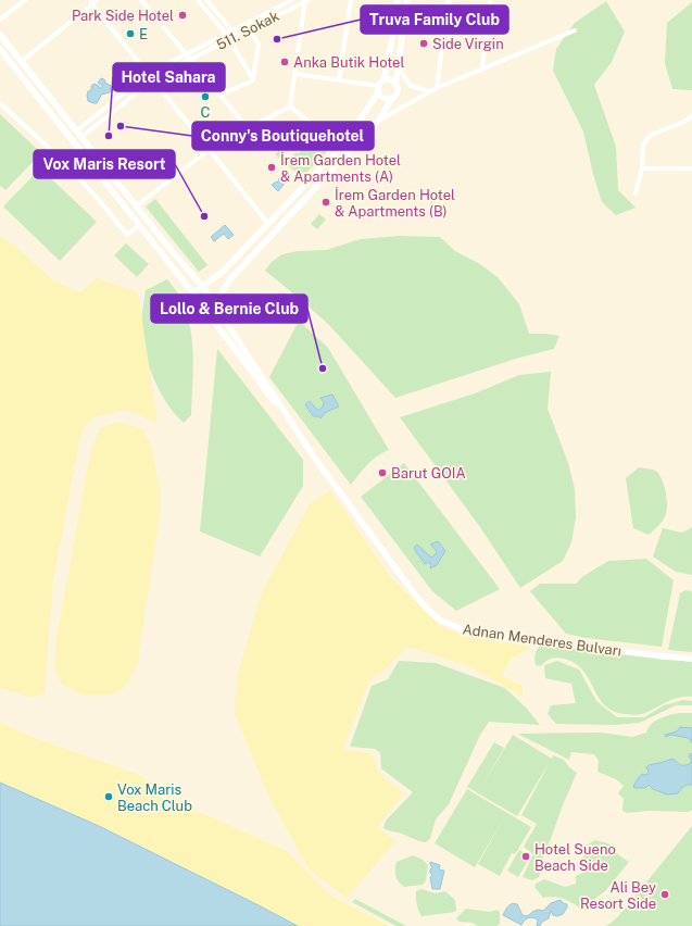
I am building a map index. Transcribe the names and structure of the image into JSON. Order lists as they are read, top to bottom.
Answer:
{
  "streets": {
    "main road": ["Adnan Menderes Bulvarı"],
    "street": ["511. Sokak"]
  },
  "places": [
    "Park Side Hotel",
    "E",
    "Truva Family Club",
    "Side Virgin",
    "Anka Butik Hotel",
    "C",
    "Conny's Boutiquehotel",
    "Hotel Sahara",
    "İrem Garden Hotel & Apartments (A)",
    "İrem Garden Hotel & Apartments (B)",
    "Vox Maris Resort",
    "Lollo & Bernie Club",
    "Barut GOIA",
    "Vox Maris Beach Club",
    "Hotel Sueno Beach Side",
    "Ali Bey Resort Side"
  ]
}
